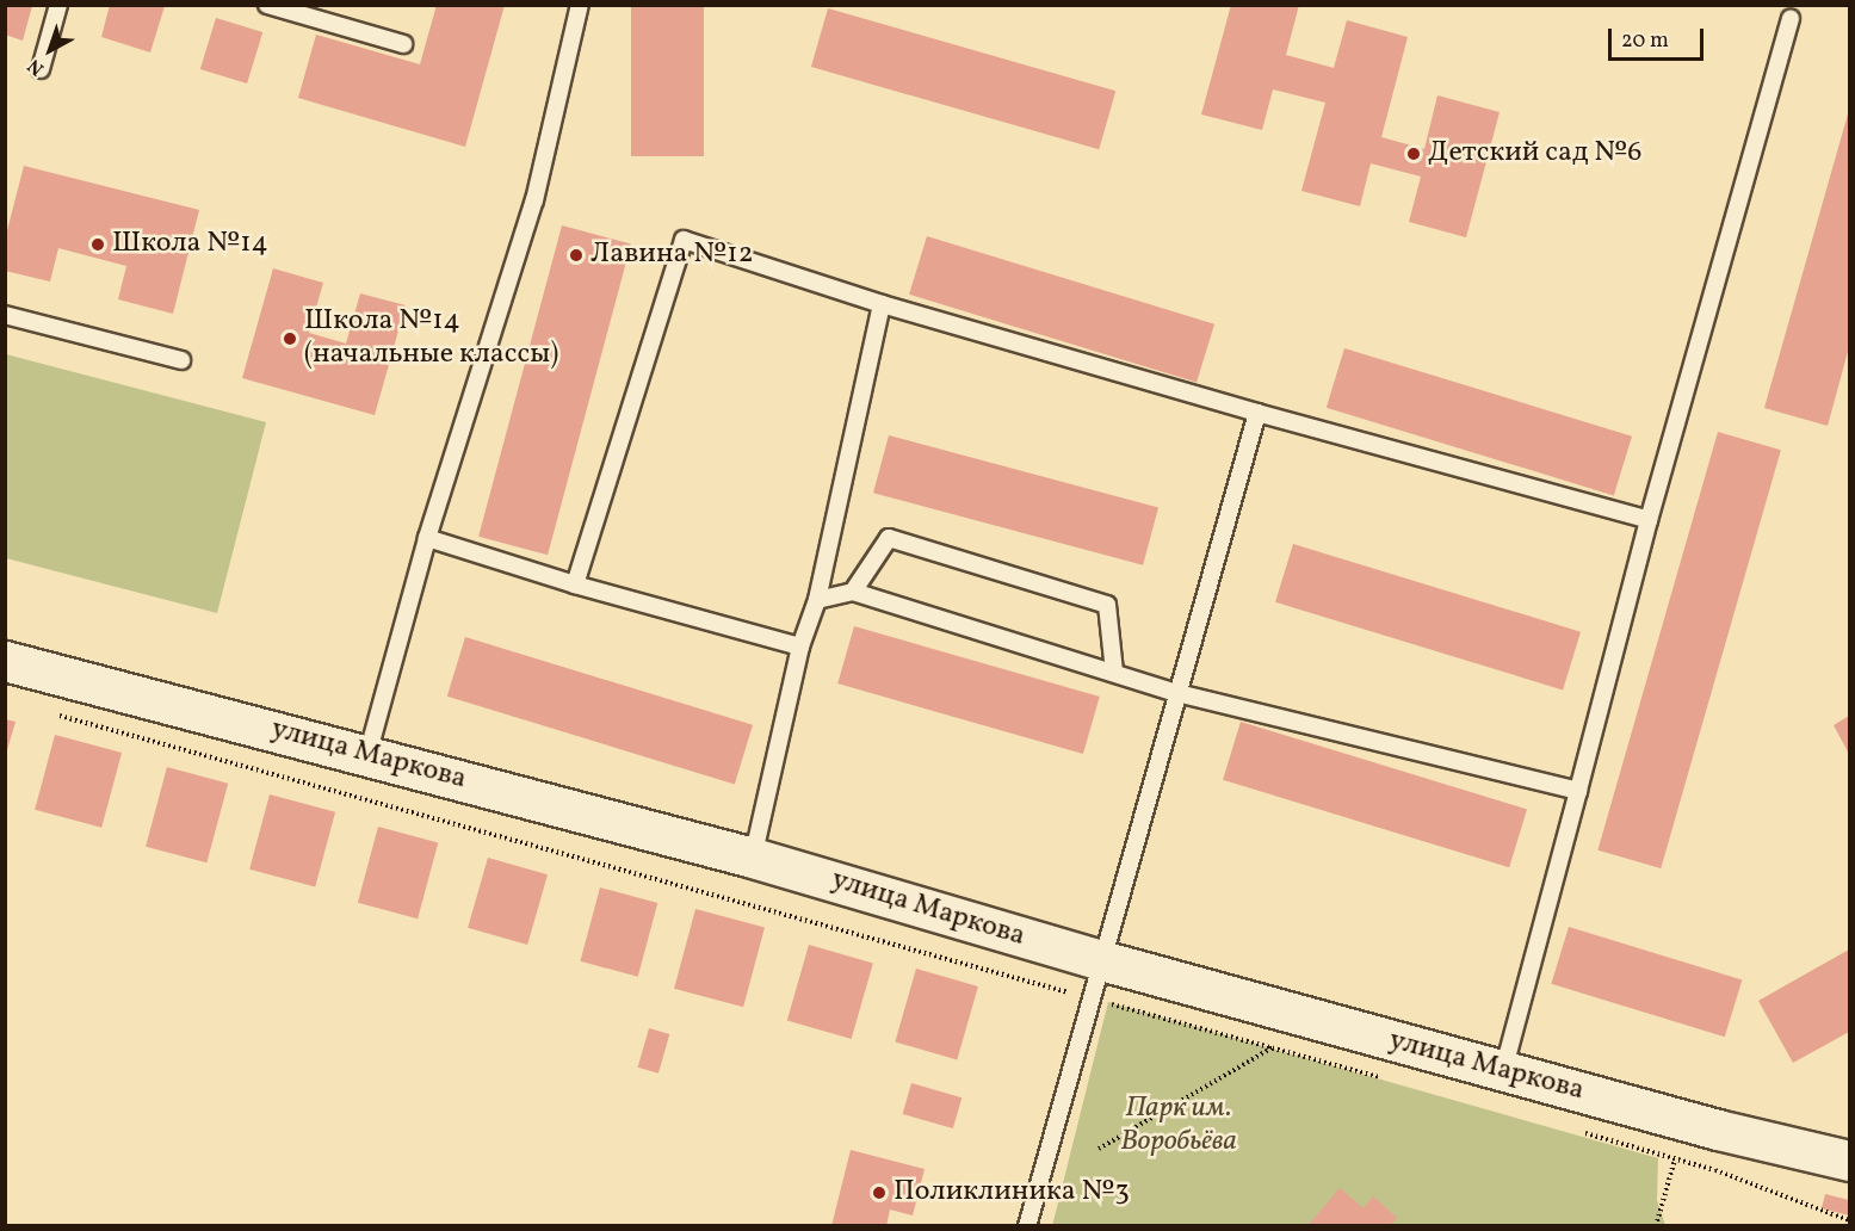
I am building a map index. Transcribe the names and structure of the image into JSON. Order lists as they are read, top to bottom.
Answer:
{
  "streets": {
    "main road": ["улица Маркова"]
  },
  "parks": ["Парк им. Воробьёва"],
  "places": [
    "Детский сад №6",
    "Школа №14",
    "Лавина №12",
    "Школа №14 (начальные классы)",
    "Поликлиника №3"
  ],
  "scale_bar": "20 m",
  "north": "bottom left"
}
